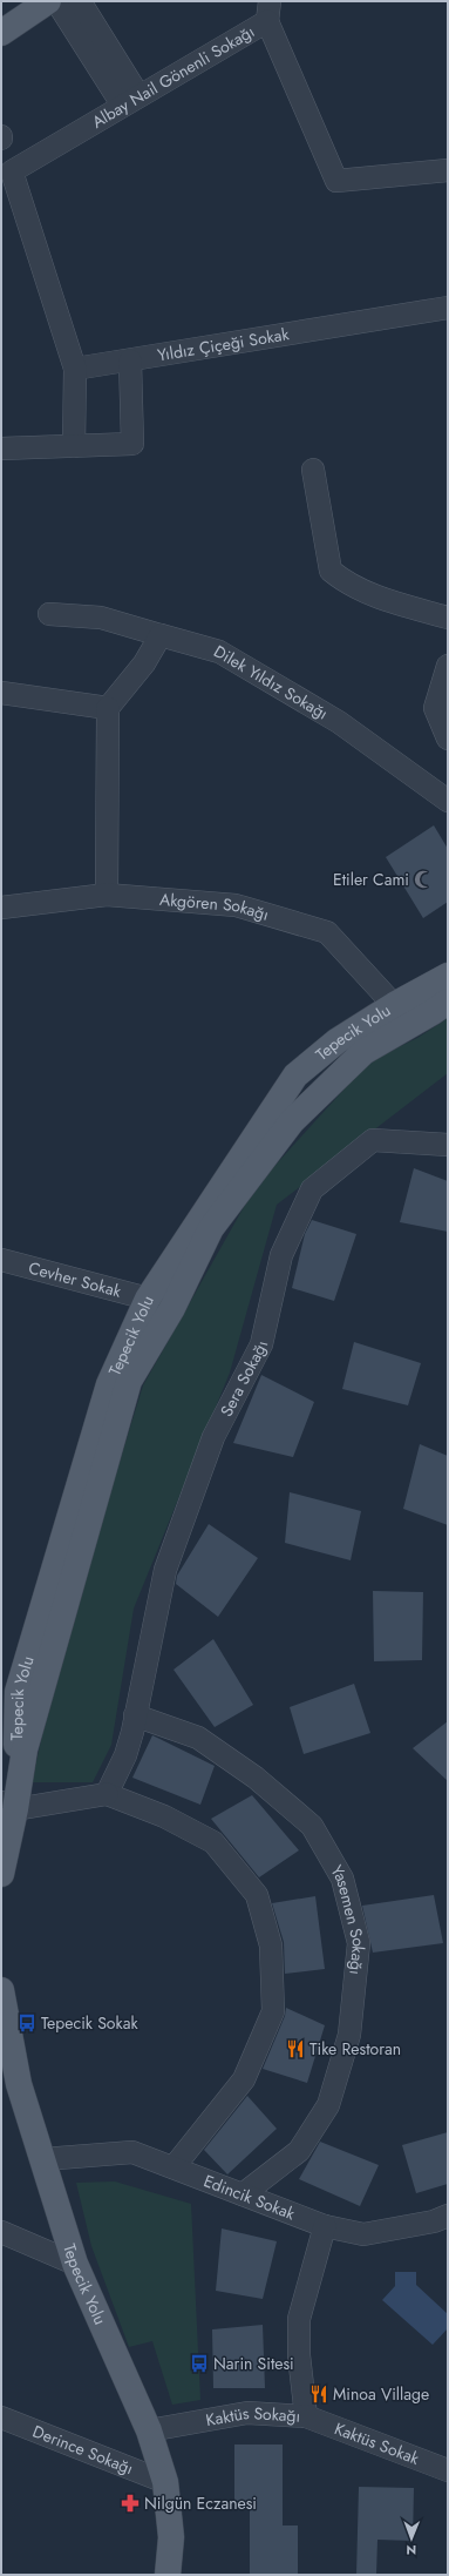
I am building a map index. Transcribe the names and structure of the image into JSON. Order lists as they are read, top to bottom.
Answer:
{
  "streets": {
    "main road": ["Tepecik Yolu"],
    "street": [
      "Albay Nail Gönenli Sokağı",
      "Yıldız Çiçeği Sokak",
      "Dilek Yıldız Sokağı",
      "Akgören Sokağı",
      "Cevher Sokak",
      "Sera Sokağı",
      "Yasemen Sokağı",
      "Edincik Sokak",
      "Kaktüs Sokağı",
      "Kaktüs Sokak",
      "Derince Sokağı"
    ]
  },
  "crossings": [
    ["Albay Nail Gönenli Sokağı", "Yıldız Çiçeği Sokak"],
    ["Akgören Sokağı", "Tepecik Yolu"],
    ["Tepecik Yolu", "Cevher Sokak"],
    ["Tepecik Yolu", "Edincik Sokak"],
    ["Tepecik Yolu", "Kaktüs Sokağı"],
    ["Tepecik Yolu", "Derince Sokağı"],
    ["Sera Sokağı", "Yasemen Sokağı"],
    ["Yasemen Sokağı", "Edincik Sokak"],
    ["Edincik Sokak", "Kaktüs Sokağı"],
    ["Kaktüs Sokağı", "Kaktüs Sokak"]
  ],
  "places": {
    "mosque": ["Etiler Cami"],
    "bus stop": ["Tepecik Sokak", "Narin Sitesi"],
    "restaurant": ["Tike Restoran", "Minoa Village"],
    "pharmacy": ["Nilgün Eczanesi"]
  },
  "north": "bottom"
}
